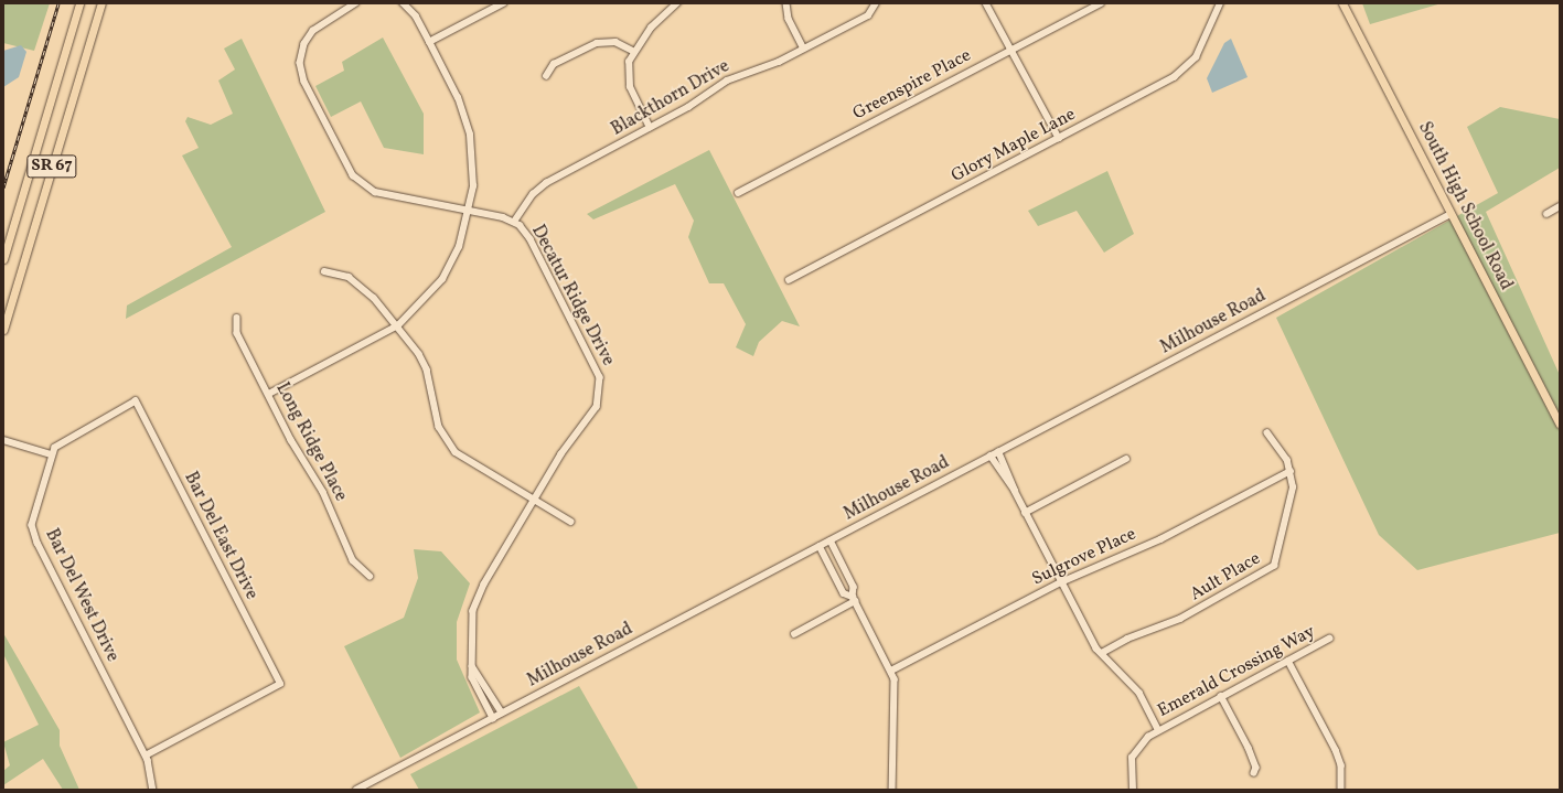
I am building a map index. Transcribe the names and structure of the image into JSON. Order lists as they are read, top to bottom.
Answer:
{
  "streets": {
    "main road": ["SR 67", "South High School Road"],
    "street": [
      "Greenspire Place",
      "Blackthorn Drive",
      "Glory Maple Lane",
      "Decatur Ridge Drive",
      "Milhouse Road",
      "Long Ridge Place",
      "Bar Del East Drive",
      "Sulgrove Place",
      "Ault Place",
      "Bar Del West Drive",
      "Emerald Crossing Way"
    ]
  },
  "crossings": [
    ["Blackthorn Drive", "Decatur Ridge Drive"],
    ["South High School Road", "Milhouse Road"],
    ["Decatur Ridge Drive", "Milhouse Road"],
    ["Bar Del East Drive", "Bar Del West Drive"],
    ["Sulgrove Place", "Ault Place"]
  ]
}
